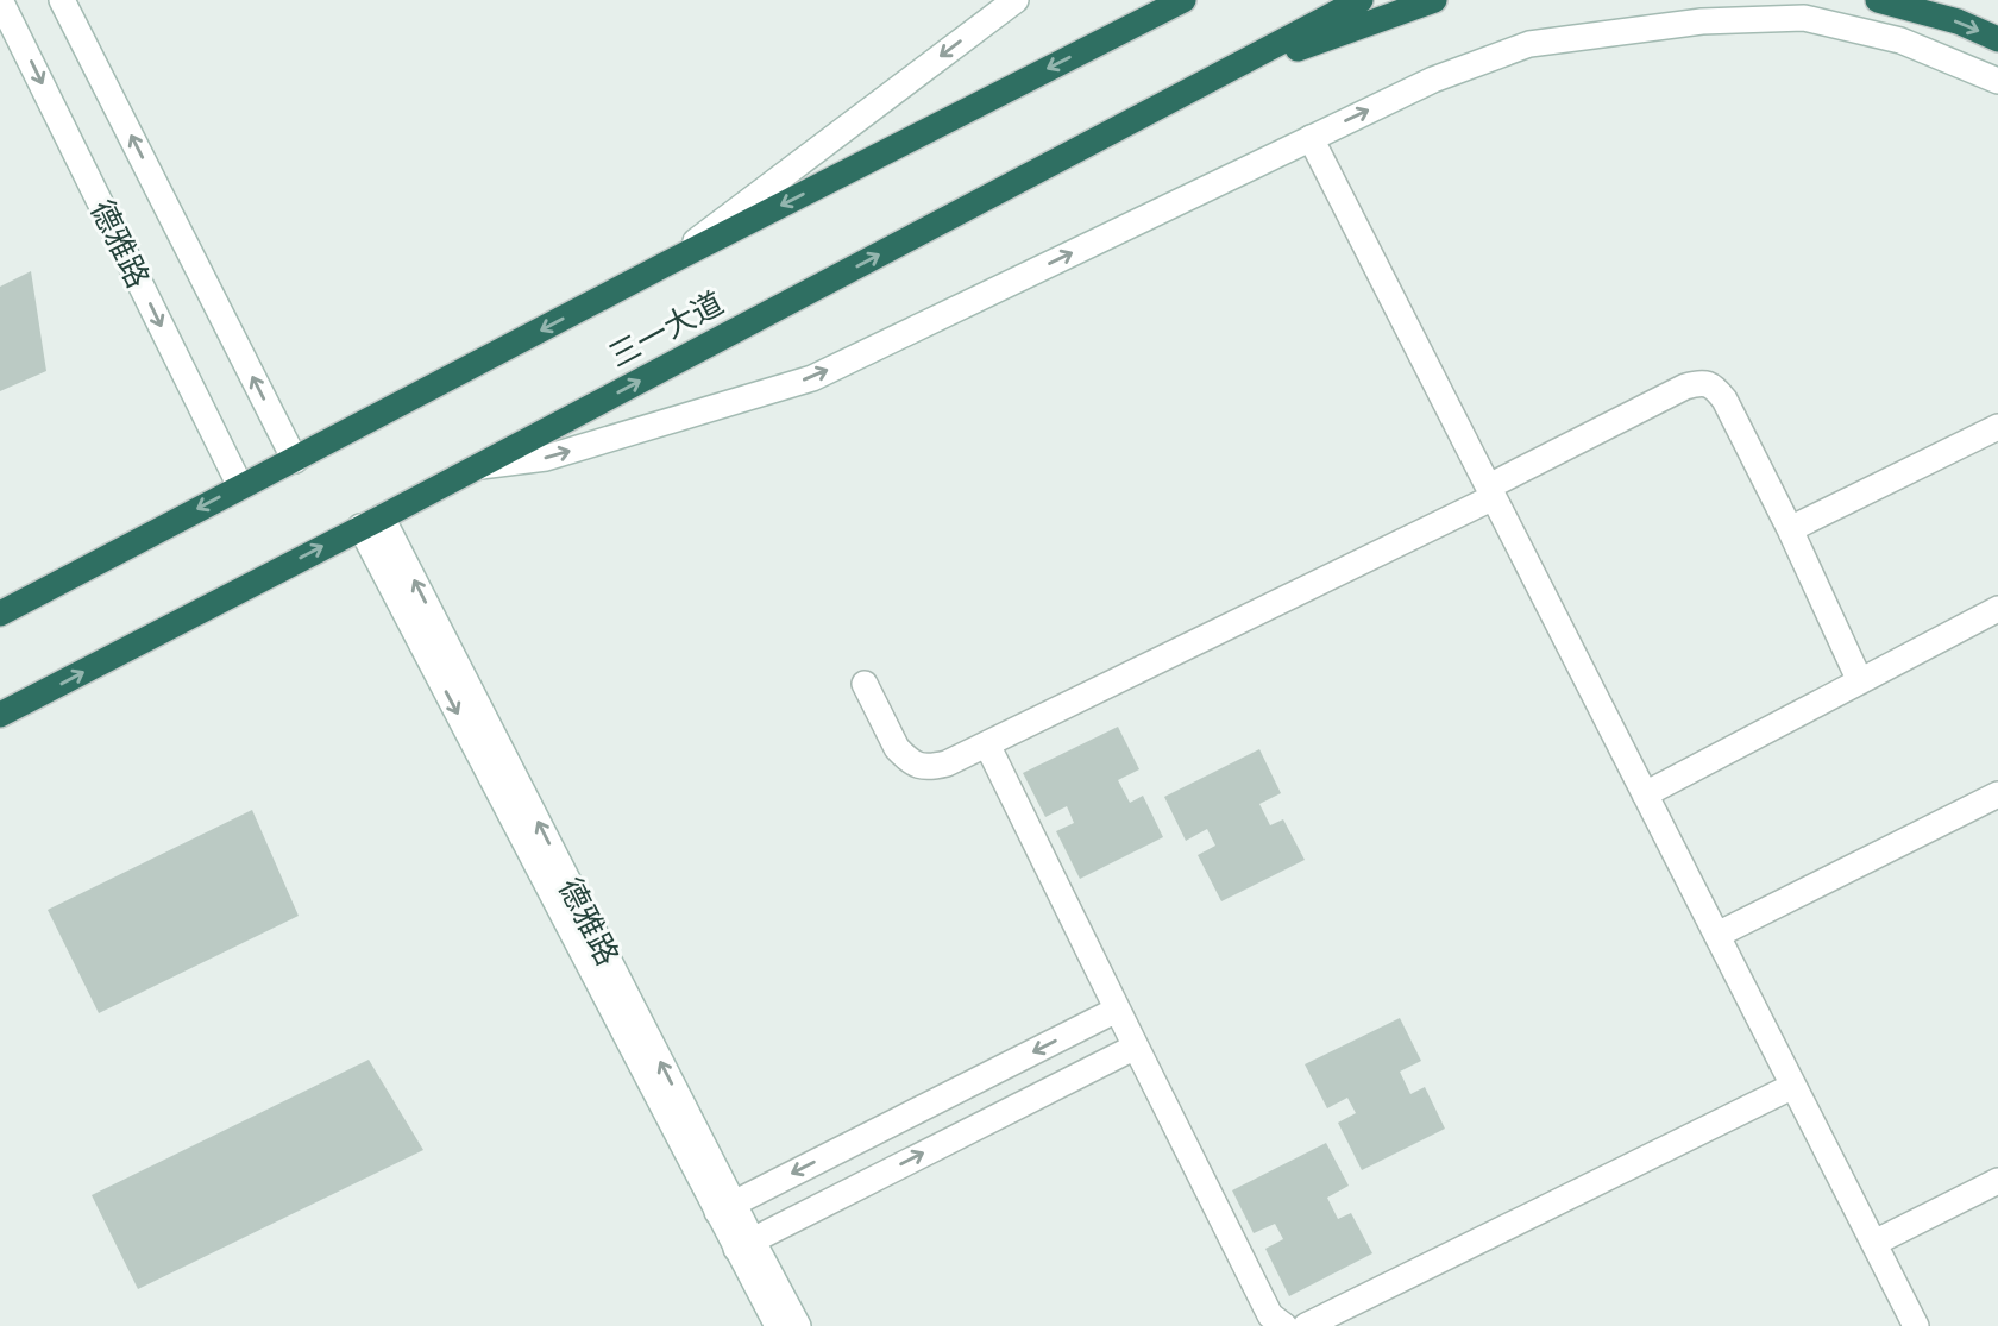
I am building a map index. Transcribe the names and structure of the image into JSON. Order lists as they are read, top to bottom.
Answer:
{
  "streets": {
    "highway": ["三一大道"],
    "street": ["德雅路"]
  },
  "crossings": [
    ["德雅路", "三一大道"]
  ]
}
